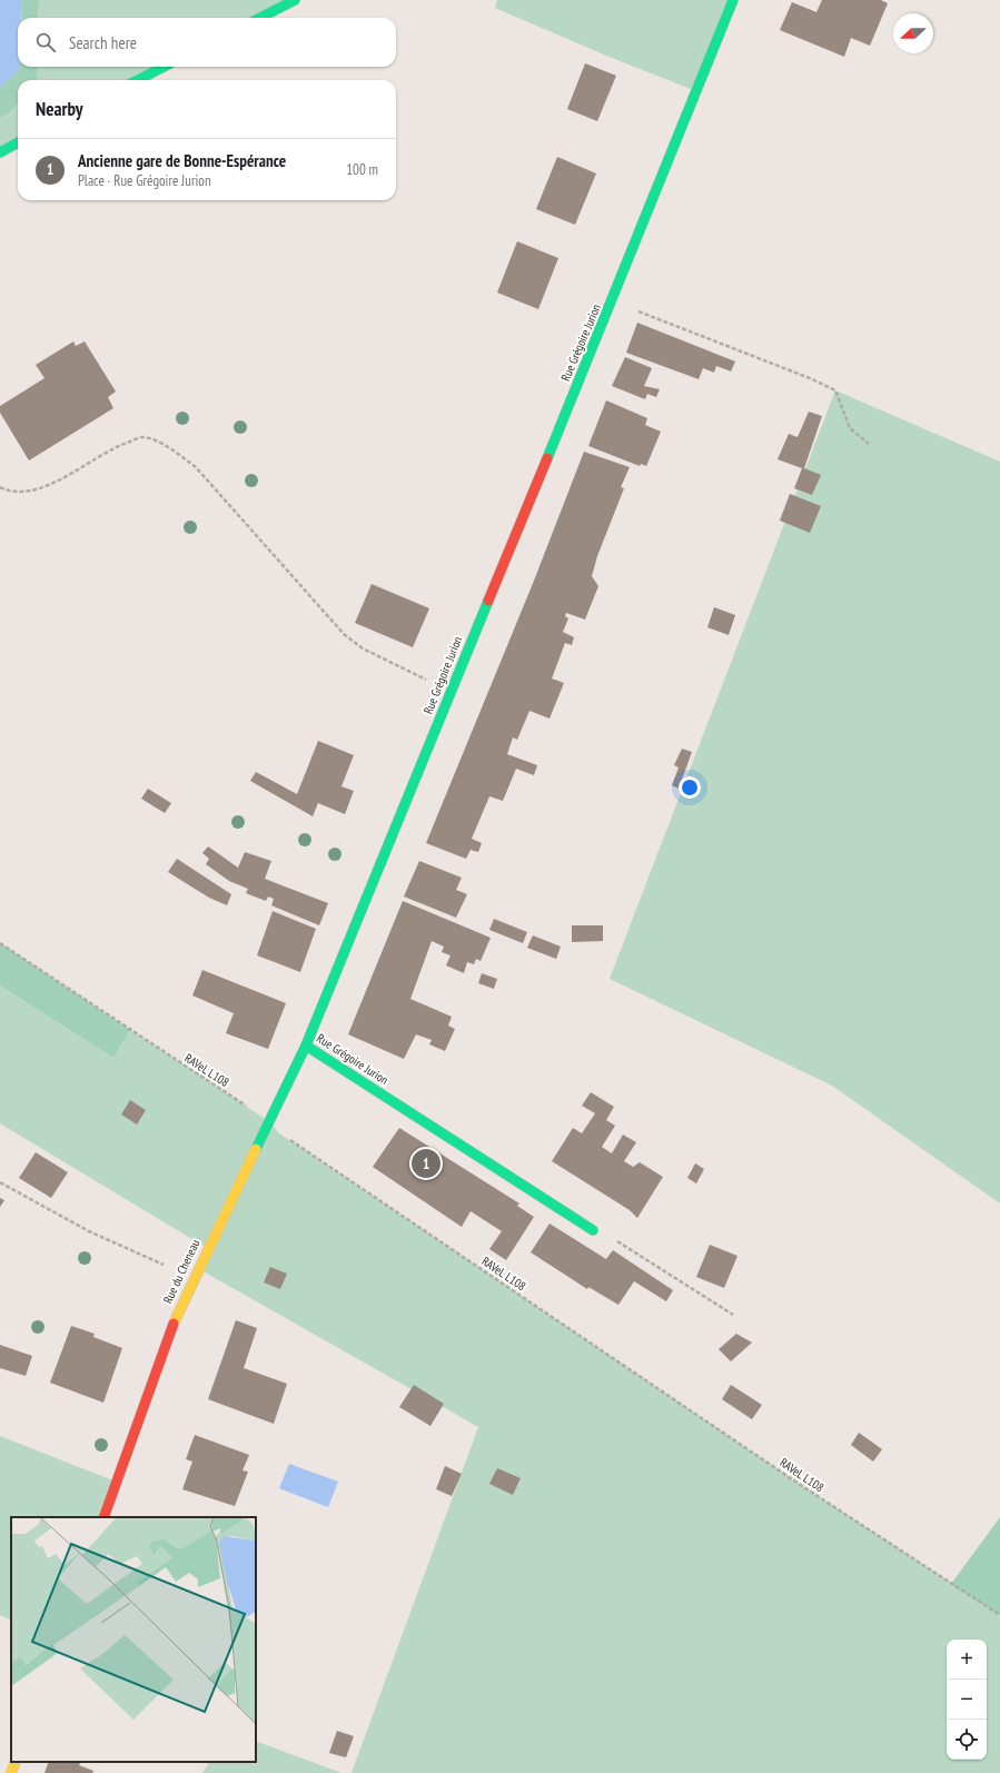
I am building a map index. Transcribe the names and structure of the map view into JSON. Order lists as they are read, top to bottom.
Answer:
{
  "streets": {
    "street": ["Rue Grégoire Jurion", "Rue du Cheneau"],
    "path": ["RAVeL L108"]
  },
  "crossings": [
    ["Rue Grégoire Jurion", "Rue du Cheneau"],
    ["RAVeL L108", "Rue du Cheneau"]
  ],
  "north": "left",
  "page": {
    "search": "Search here",
    "heading": "Nearby",
    "list": [
      {
        "mark": "1",
        "name": "Ancienne gare de Bonne-Espérance",
        "note": "Place · Rue Grégoire Jurion",
        "value": "100 m"
      }
    ],
    "pins": "1",
    "map_buttons": ["+", "−"]
  }
}
